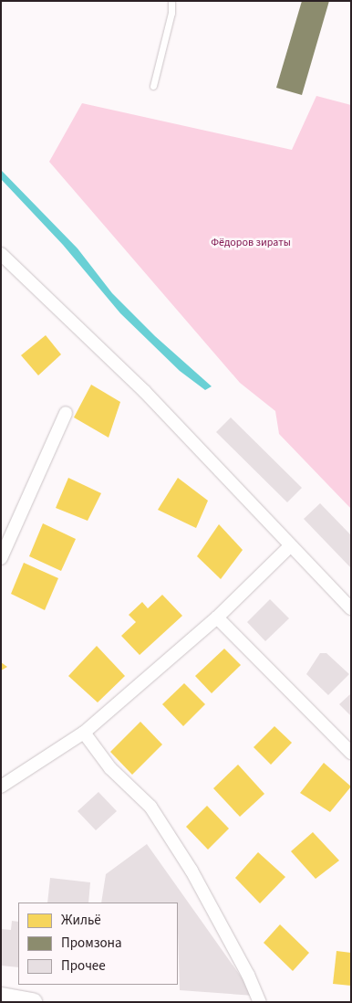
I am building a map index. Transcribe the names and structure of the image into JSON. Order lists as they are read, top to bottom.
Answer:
{
  "parks": ["Фёдоров зираты"],
  "legend": ["Жильё", "Промзона", "Прочее"]
}
